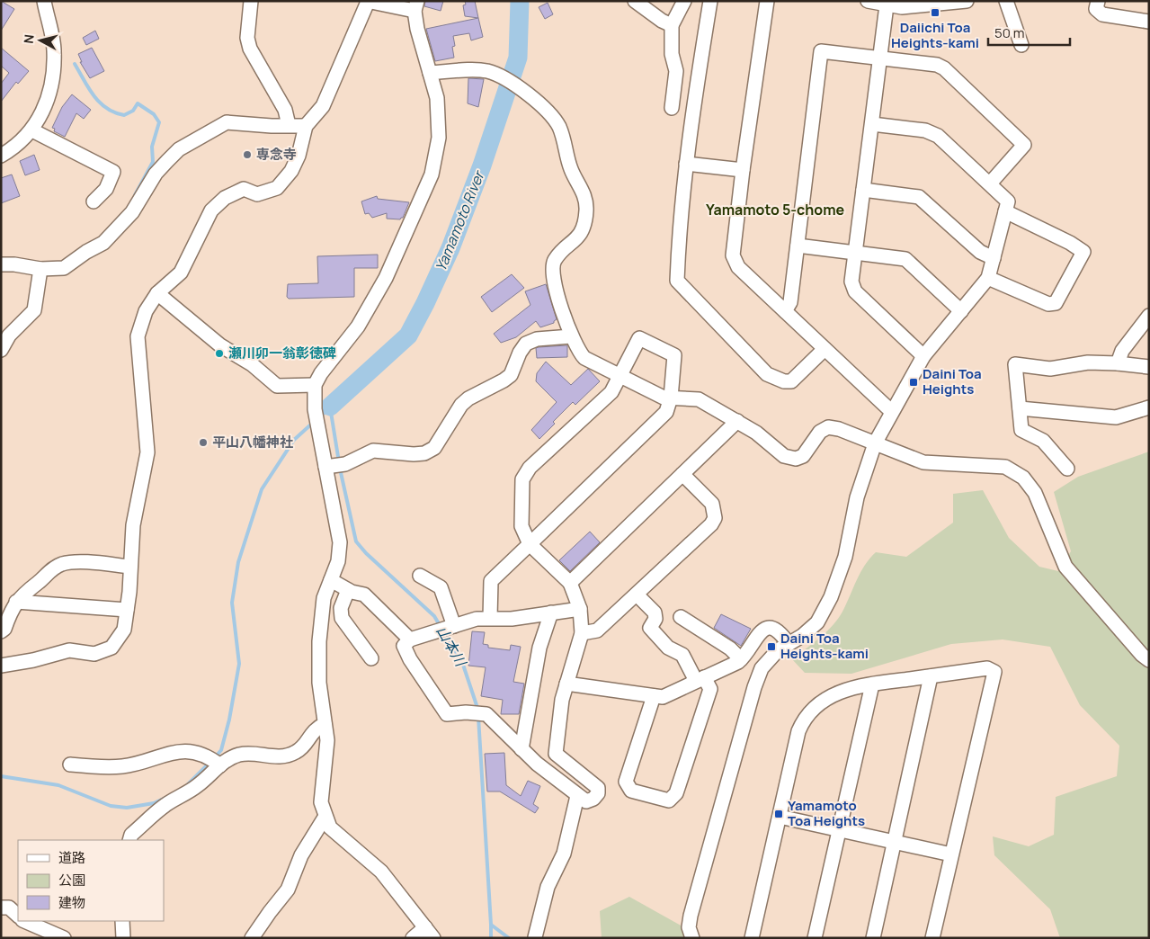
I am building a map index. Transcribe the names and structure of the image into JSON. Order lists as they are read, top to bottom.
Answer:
{
  "districts": ["Yamamoto 5-chome"],
  "water": ["Yamamoto River", "山本川"],
  "places": {
    "transit": [
      "Daiichi Toa Heights-kami",
      "Daini Toa Heights",
      "Daini Toa Heights-kami",
      "Yamamoto Toa Heights"
    ],
    "other": ["専念寺", "瀬川卯一翁彰徳碑", "平山八幡神社"]
  },
  "legend": ["道路", "公園", "建物"],
  "scale_bar": "50 m",
  "north": "left"
}
